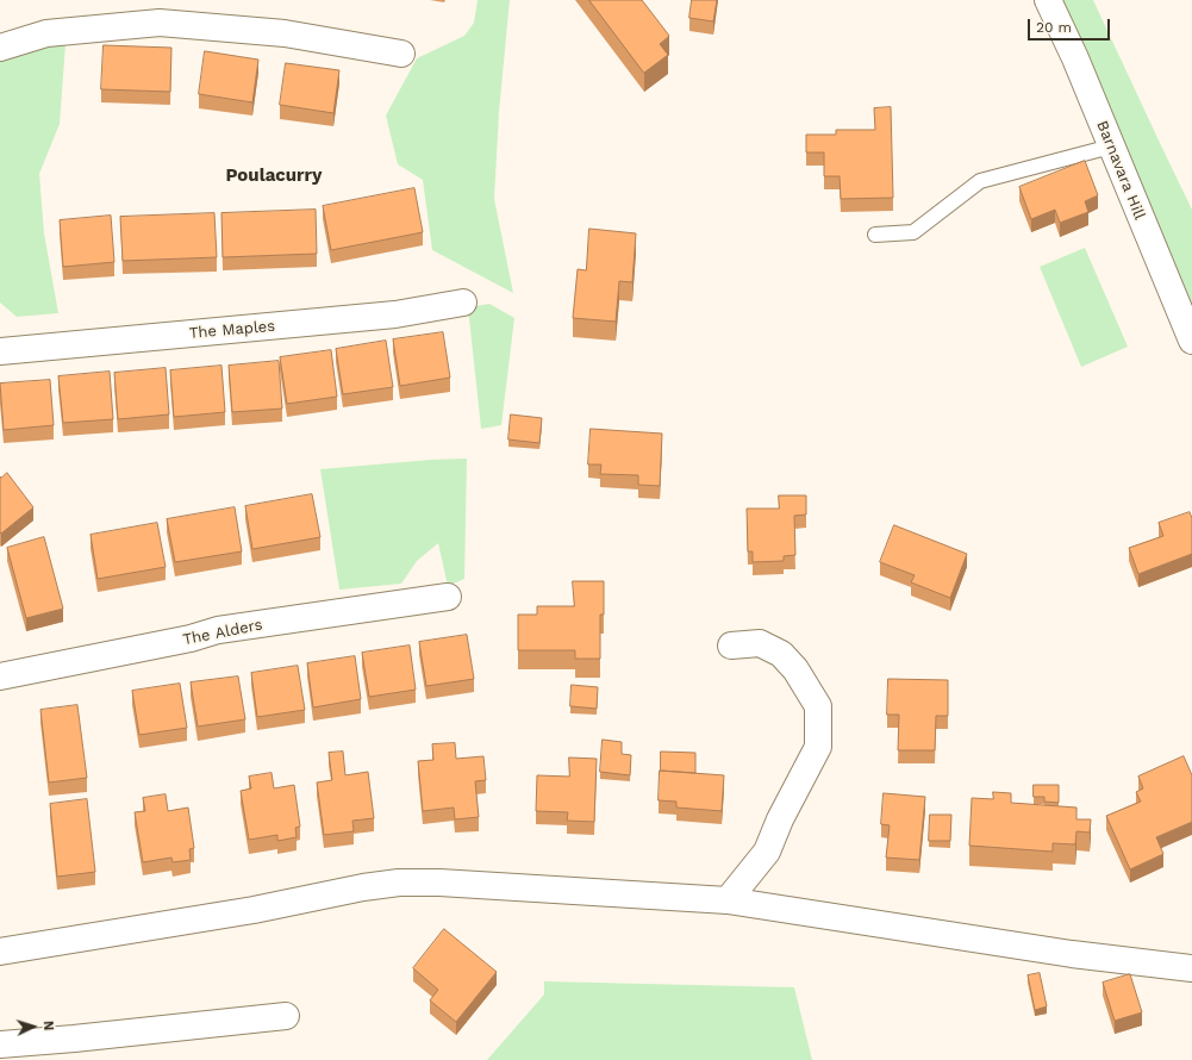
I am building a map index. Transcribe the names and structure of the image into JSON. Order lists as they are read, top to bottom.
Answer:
{
  "streets": {
    "street": ["Barnavara Hill", "The Maples", "The Alders"]
  },
  "districts": ["Poulacurry"],
  "scale_bar": "20 m",
  "north": "right"
}
